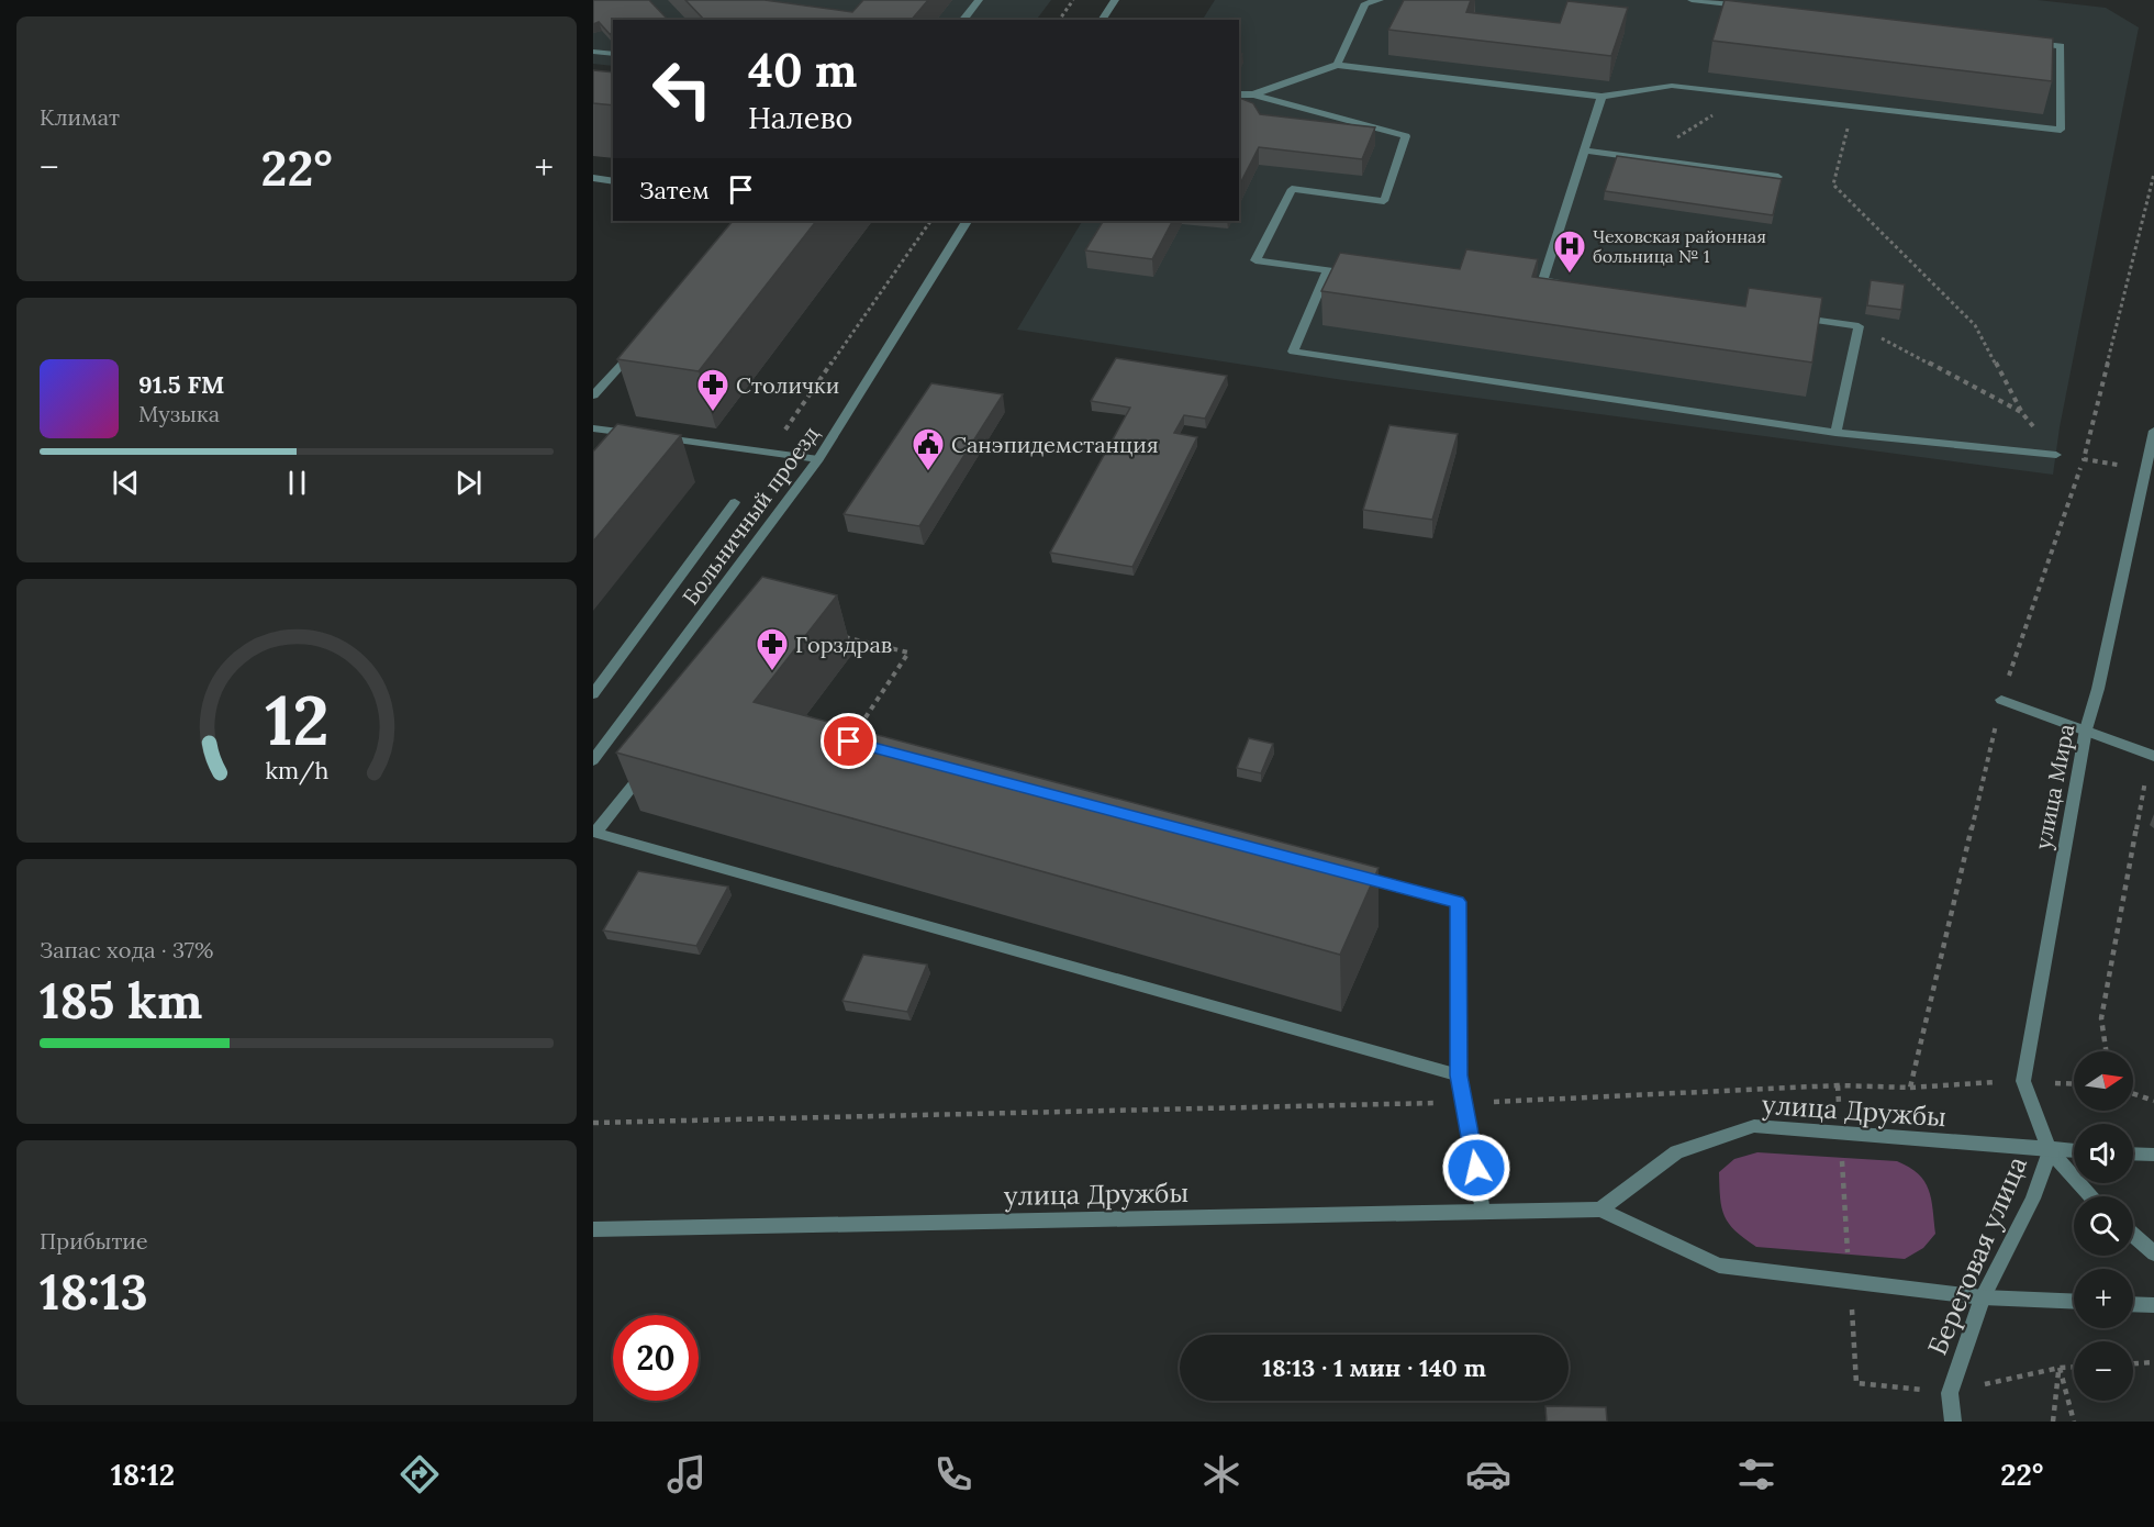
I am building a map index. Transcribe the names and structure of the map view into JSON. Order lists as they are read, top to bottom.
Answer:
{
  "streets": {
    "street": [
      "Больничный проезд",
      "улица Мира",
      "улица Дружбы",
      "Береговая улица"
    ]
  },
  "crossings": [
    ["улица Мира", "улица Дружбы"],
    ["улица Мира", "Береговая улица"],
    ["улица Дружбы", "Береговая улица"]
  ],
  "places": {
    "hospital": ["Чеховская районная больница № 1"],
    "pharmacy": ["Столички", "Горздрав"],
    "public building": ["Санэпидемстанция"]
  },
  "north": "right",
  "page": {
    "tile": [
      "Климат",
      ["Запас хода · 37%", "185 km"],
      ["Прибытие", "18:13"]
    ],
    "turn": ["40 m", "Налево"],
    "heat": ["−", "22°", "+"],
    "then": "Затем",
    "song": ["91.5 FM", "Музыка"],
    "map_buttons": ["+", "−"],
    "limit": "20",
    "trip": "18:13 · 1 мин · 140 m",
    "tabs": ["18:12", "22°"],
    "gauge": ["12", "km/h"]
  }
}
